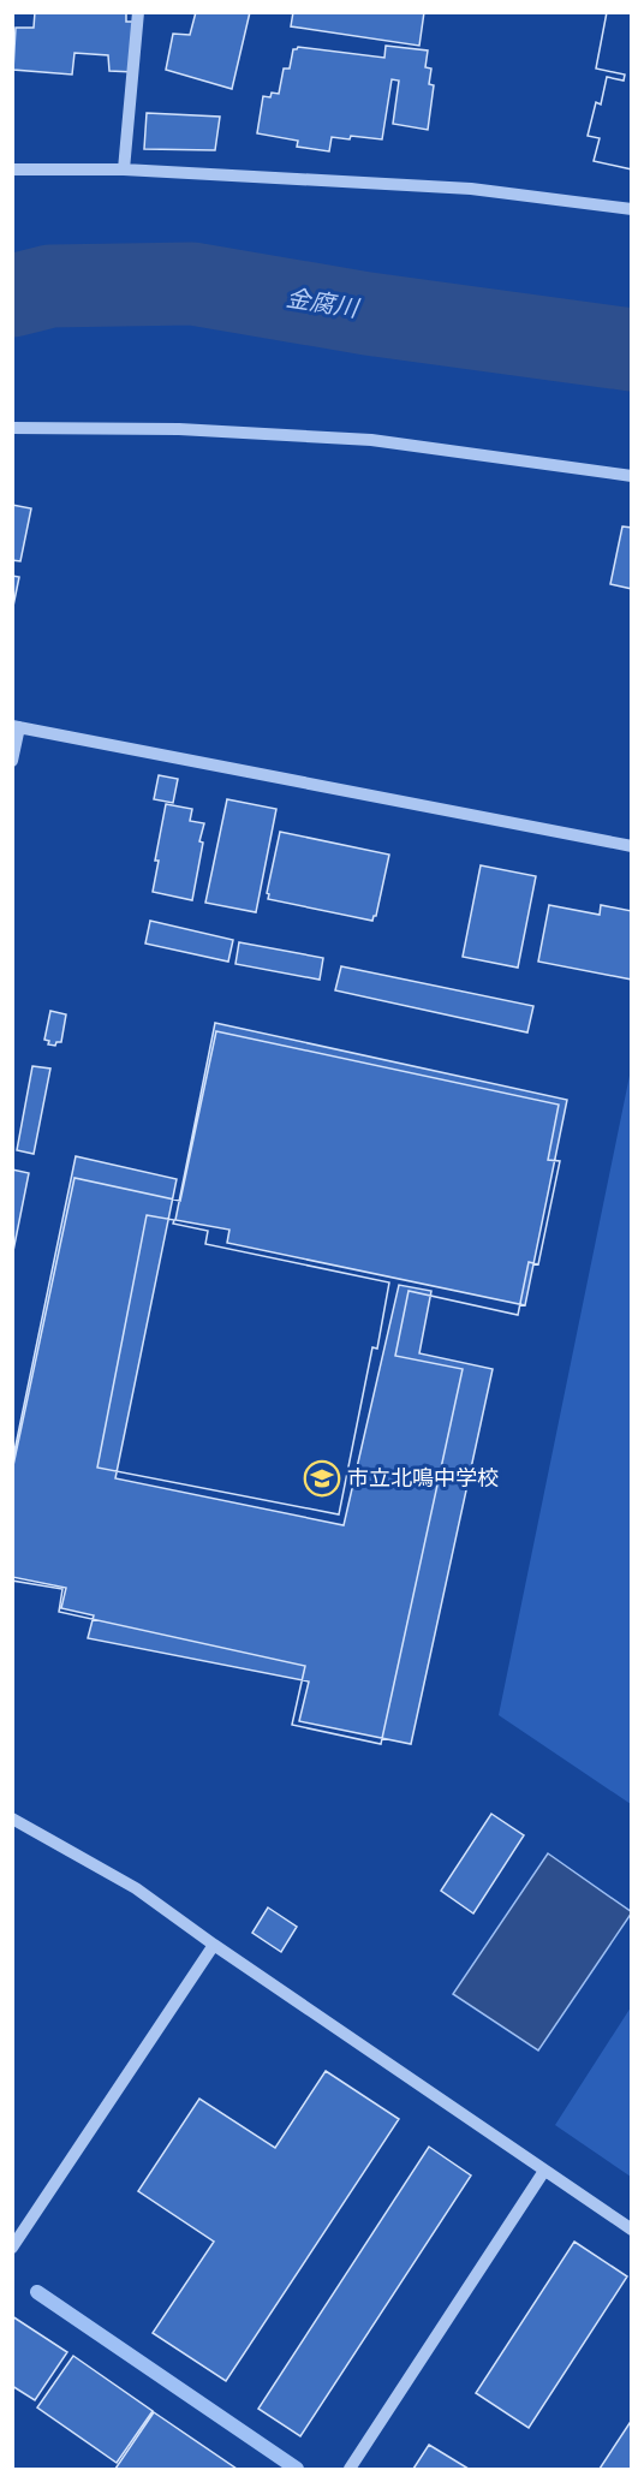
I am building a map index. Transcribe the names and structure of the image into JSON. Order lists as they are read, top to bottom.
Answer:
{
  "water": ["金腐川"],
  "places": {
    "school or university": ["市立北鳴中学校"]
  }
}
